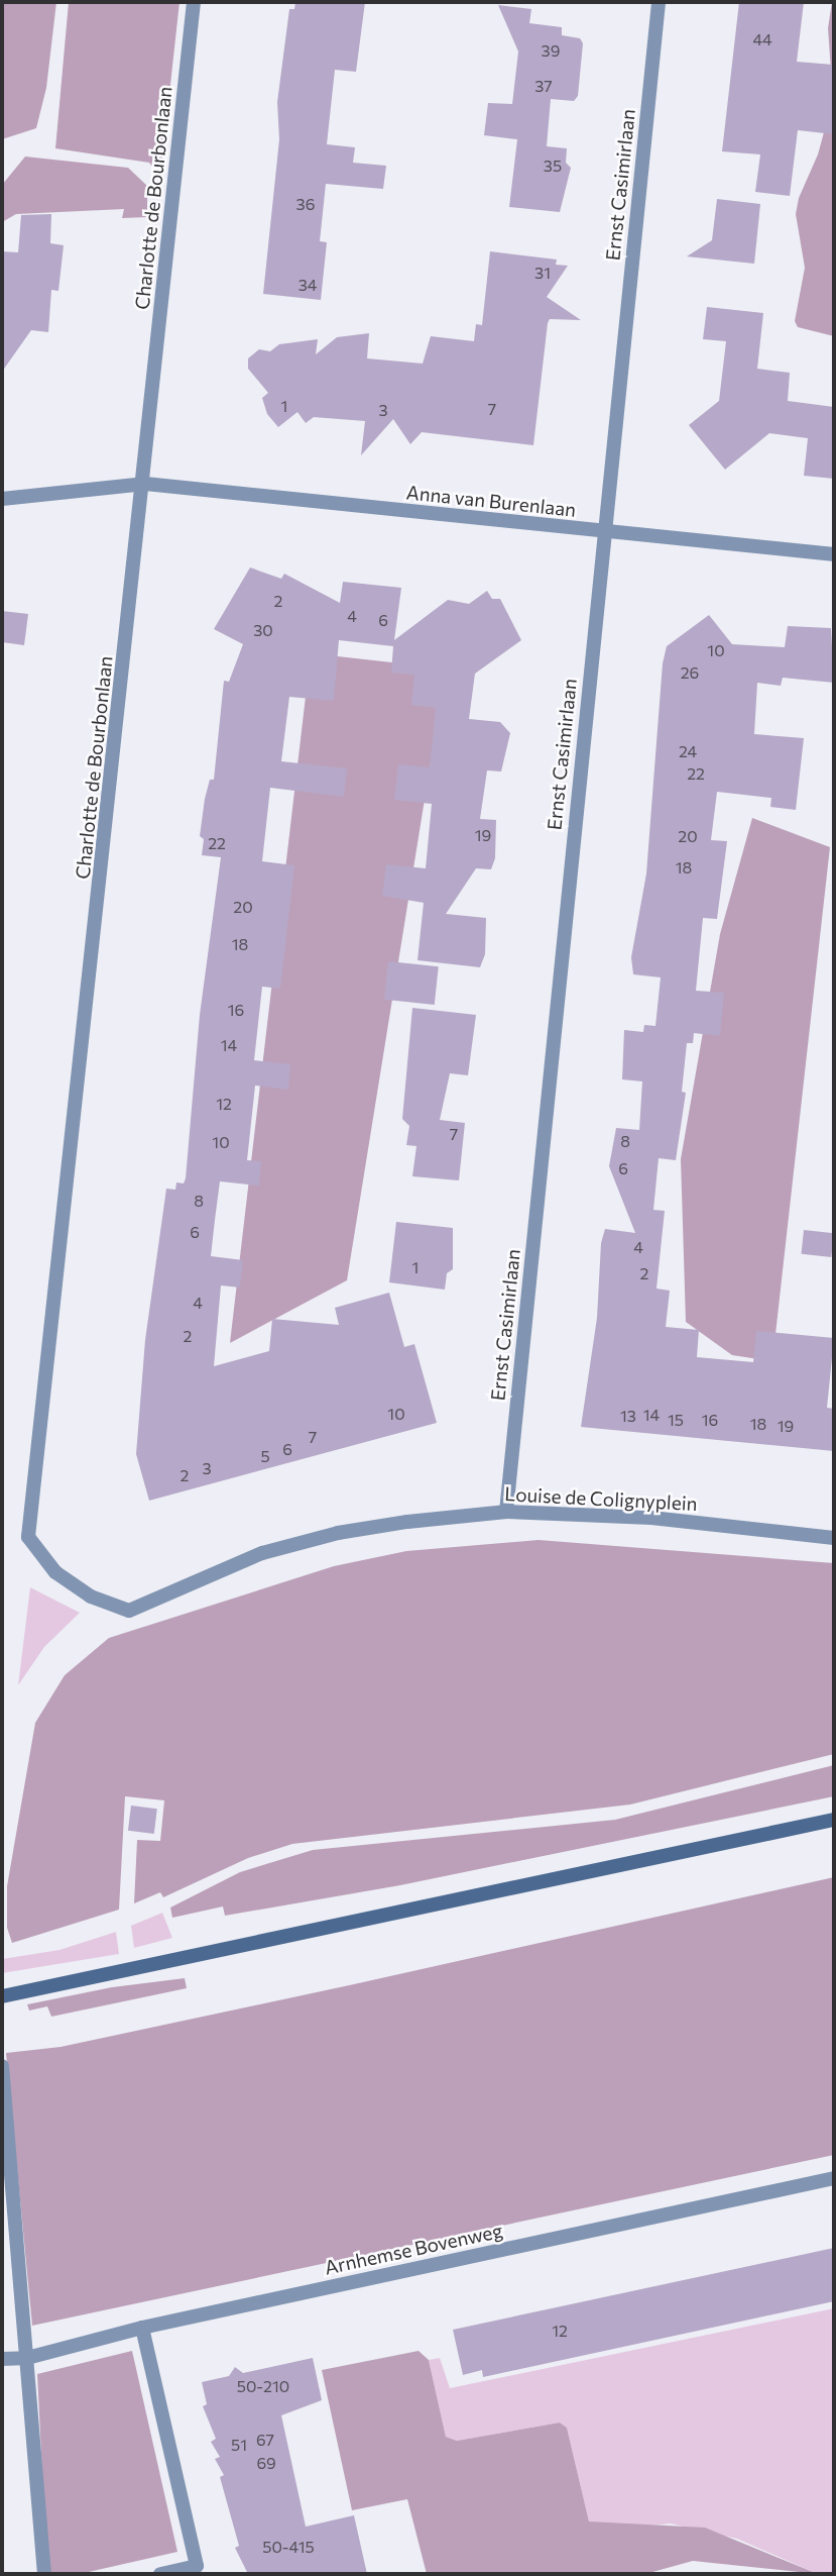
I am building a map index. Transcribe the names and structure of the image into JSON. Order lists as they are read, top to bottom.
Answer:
{
  "streets": {
    "street": [
      "Ernst Casimirlaan",
      "Charlotte de Bourbonlaan",
      "Anna van Burenlaan",
      "Louise de Colignyplein",
      "Arnhemse Bovenweg"
    ]
  },
  "crossings": [
    ["Ernst Casimirlaan", "Anna van Burenlaan"],
    ["Ernst Casimirlaan", "Louise de Colignyplein"],
    ["Charlotte de Bourbonlaan", "Anna van Burenlaan"],
    ["Charlotte de Bourbonlaan", "Louise de Colignyplein"]
  ],
  "house_numbers": [
    "44",
    "39",
    "37",
    "35",
    "36",
    "31",
    "34",
    "1",
    "7",
    "3",
    "2",
    "4",
    "6",
    "30",
    "10",
    "26",
    "24",
    "22",
    "19",
    "20",
    "22",
    "18",
    "20",
    "18",
    "16",
    "14",
    "12",
    "7",
    "8",
    "10",
    "6",
    "8",
    "6",
    "4",
    "1",
    "2",
    "4",
    "2",
    "10",
    "14",
    "13",
    "15",
    "16",
    "18",
    "19",
    "7",
    "6",
    "5",
    "3",
    "2",
    "12",
    "50-210",
    "67",
    "51",
    "69",
    "50-415"
  ]
}
